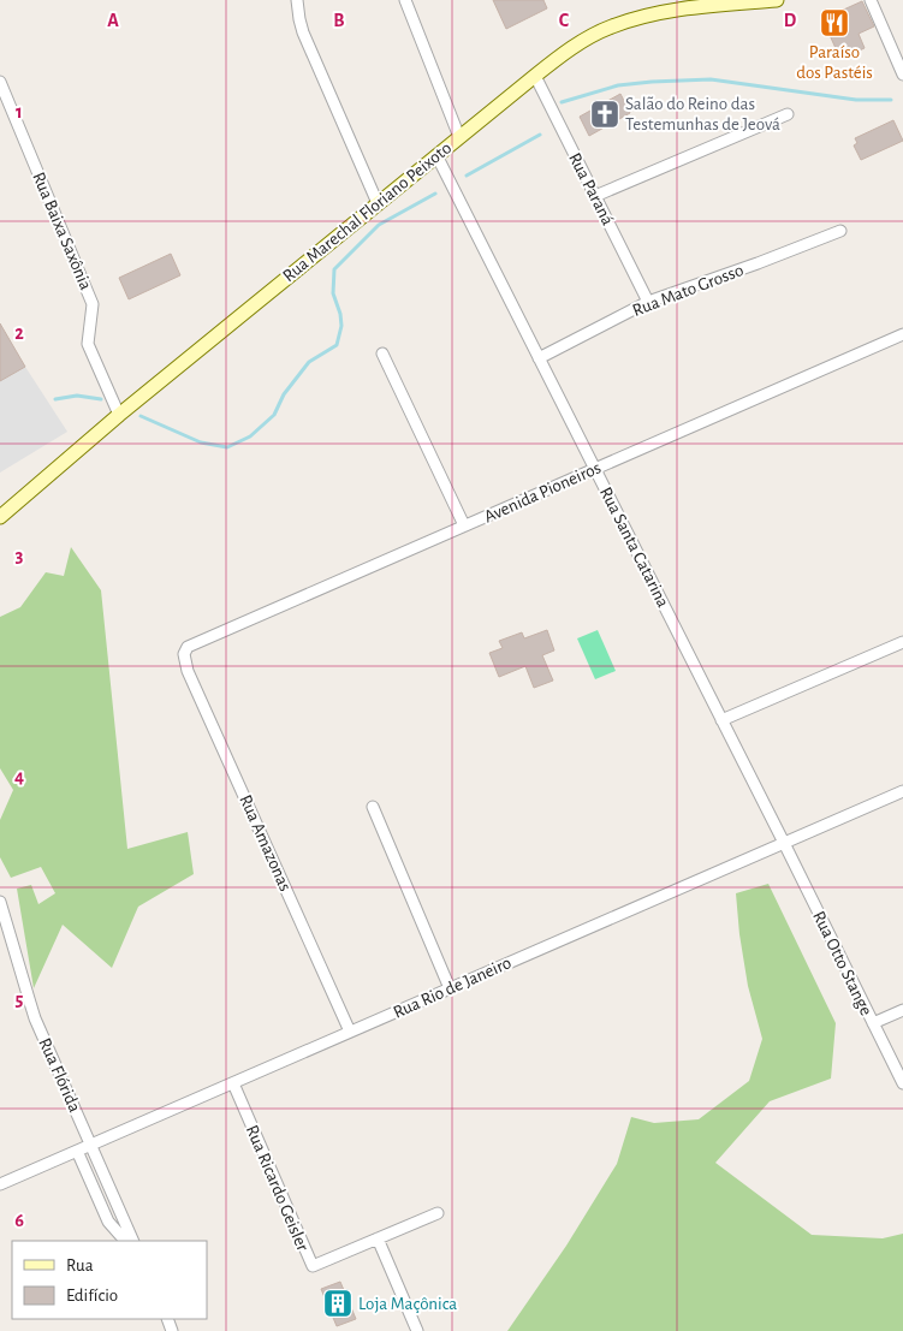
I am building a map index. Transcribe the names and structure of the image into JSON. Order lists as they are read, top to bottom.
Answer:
{
  "streets": {
    "main road": ["Rua Marechal Floriano Peixoto"],
    "street": [
      "Rua Paraná",
      "Rua Baixa Saxônia",
      "Rua Mato Grosso",
      "Avenida Pioneiros",
      "Rua Santa Catarina",
      "Rua Amazonas",
      "Rua Otto Stange",
      "Rua Rio de Janeiro",
      "Rua Flórida",
      "Rua Ricardo Geisler"
    ]
  },
  "crossings": [
    ["Rua Paraná", "Rua Marechal Floriano Peixoto"],
    ["Rua Paraná", "Rua Mato Grosso"],
    ["Rua Marechal Floriano Peixoto", "Rua Baixa Saxônia"],
    ["Rua Marechal Floriano Peixoto", "Rua Santa Catarina"],
    ["Rua Mato Grosso", "Rua Santa Catarina"],
    ["Avenida Pioneiros", "Rua Santa Catarina"],
    ["Avenida Pioneiros", "Rua Amazonas"],
    ["Rua Santa Catarina", "Rua Otto Stange"],
    ["Rua Santa Catarina", "Rua Rio de Janeiro"],
    ["Rua Amazonas", "Rua Rio de Janeiro"],
    ["Rua Otto Stange", "Rua Rio de Janeiro"],
    ["Rua Rio de Janeiro", "Rua Flórida"],
    ["Rua Rio de Janeiro", "Rua Ricardo Geisler"]
  ],
  "places": {
    "restaurant": ["Paraíso dos Pastéis"],
    "church": ["Salão do Reino das Testemunhas de Jeová"],
    "building": ["Loja Maçônica"]
  },
  "legend": ["Rua", "Edifício"],
  "grid": {
    "columns": [
      "A",
      "B",
      "C",
      "D"
    ],
    "rows": [
      "1",
      "2",
      "3",
      "4",
      "5",
      "6"
    ]
  }
}
